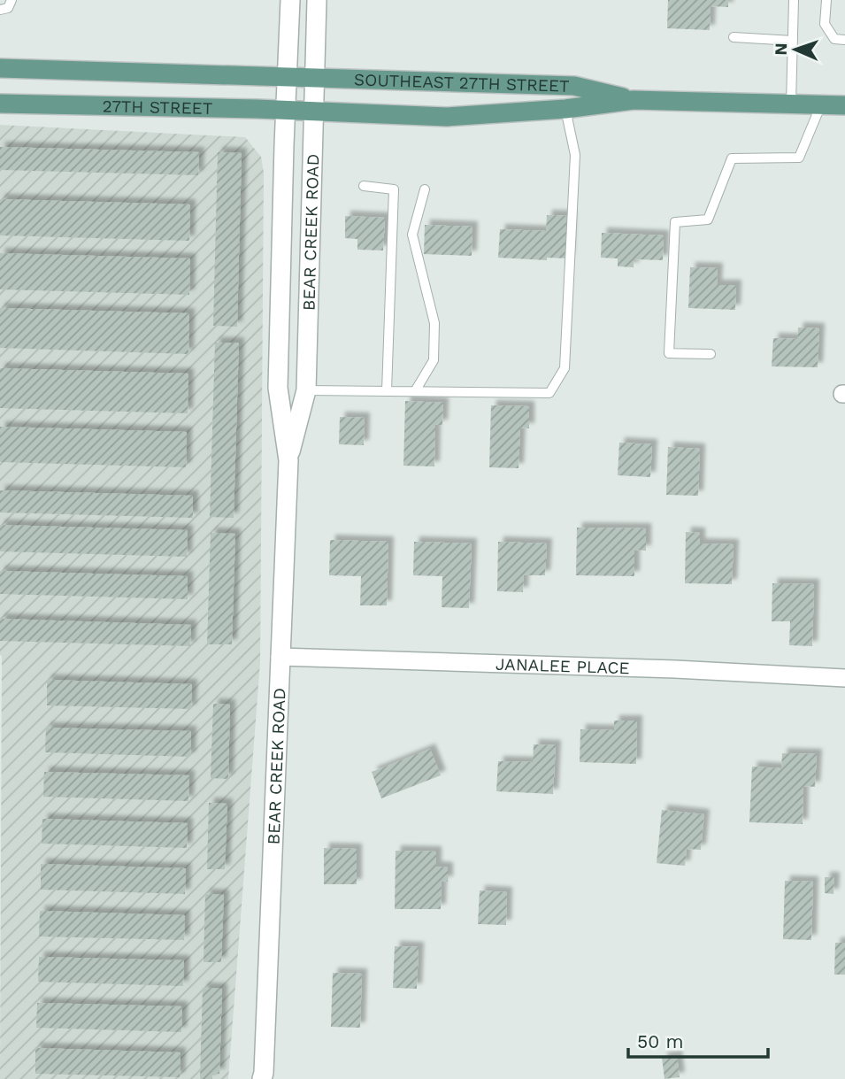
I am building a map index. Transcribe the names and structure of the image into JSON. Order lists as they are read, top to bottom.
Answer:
{
  "streets": {
    "main road": ["SOUTHEAST 27TH STREET", "27TH STREET"],
    "street": ["BEAR CREEK ROAD", "JANALEE PLACE"]
  },
  "crossings": [
    ["SOUTHEAST 27TH STREET", "27TH STREET"],
    ["SOUTHEAST 27TH STREET", "BEAR CREEK ROAD"],
    ["27TH STREET", "BEAR CREEK ROAD"],
    ["BEAR CREEK ROAD", "JANALEE PLACE"]
  ],
  "scale_bar": "50 m",
  "north": "left"
}
